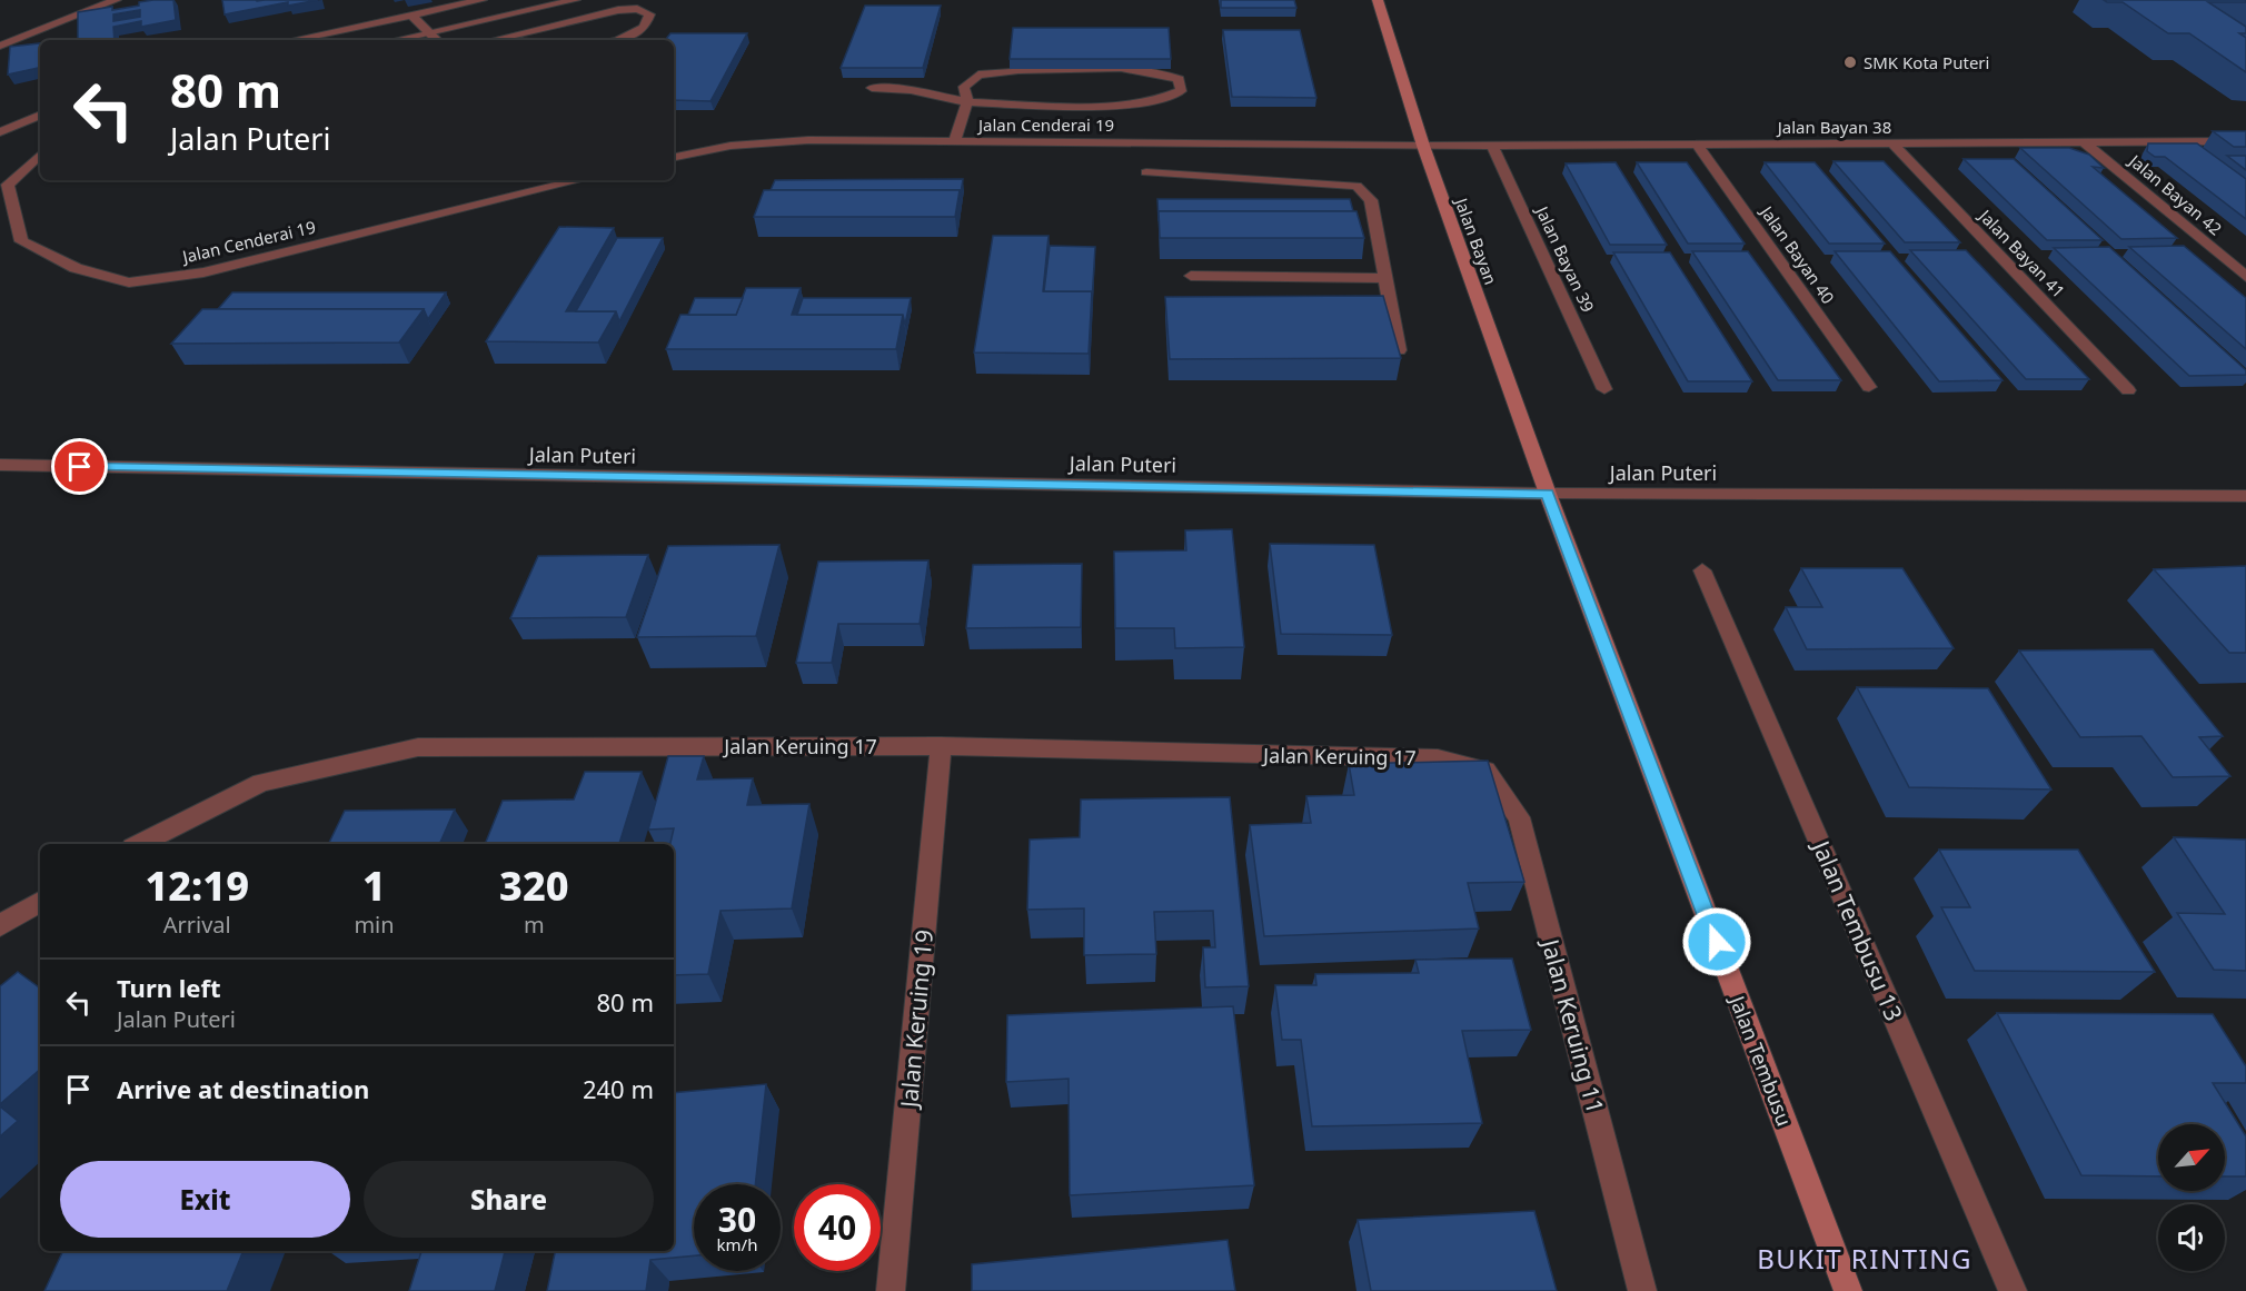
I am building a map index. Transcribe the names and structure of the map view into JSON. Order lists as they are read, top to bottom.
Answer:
{
  "streets": {
    "street": [
      "Jalan Cenderai 19",
      "Jalan Bayan 38",
      "Jalan Bayan 42",
      "Jalan Bayan",
      "Jalan Bayan 41",
      "Jalan Bayan 40",
      "Jalan Bayan 39",
      "Jalan Puteri",
      "Jalan Keruing 17",
      "Jalan Tembusu 13",
      "Jalan Keruing 19",
      "Jalan Keruing 11",
      "Jalan Tembusu"
    ]
  },
  "crossings": [
    ["Jalan Cenderai 19", "Jalan Bayan 38"],
    ["Jalan Cenderai 19", "Jalan Bayan"],
    ["Jalan Bayan 38", "Jalan Bayan 42"],
    ["Jalan Bayan 38", "Jalan Bayan"],
    ["Jalan Bayan 38", "Jalan Bayan 41"],
    ["Jalan Bayan 38", "Jalan Bayan 40"],
    ["Jalan Bayan 38", "Jalan Bayan 39"],
    ["Jalan Bayan", "Jalan Puteri"],
    ["Jalan Bayan", "Jalan Tembusu"],
    ["Jalan Puteri", "Jalan Tembusu"],
    ["Jalan Keruing 17", "Jalan Keruing 19"],
    ["Jalan Keruing 17", "Jalan Keruing 11"]
  ],
  "districts": ["BUKIT RINTING"],
  "places": ["SMK Kota Puteri"],
  "north": "top right",
  "page": {
    "turn": ["80 m", "Jalan Puteri"],
    "eta": [
      "12:19",
      "Arrival",
      "1",
      "min",
      "320",
      "m"
    ],
    "list": [
      {
        "name": "Turn left",
        "note": "Jalan Puteri",
        "value": "80 m"
      },
      {
        "name": "Arrive at destination",
        "value": "240 m"
      }
    ],
    "buttons": ["Exit", "Share"],
    "speed": "30 km/h",
    "limit": "40"
  }
}
